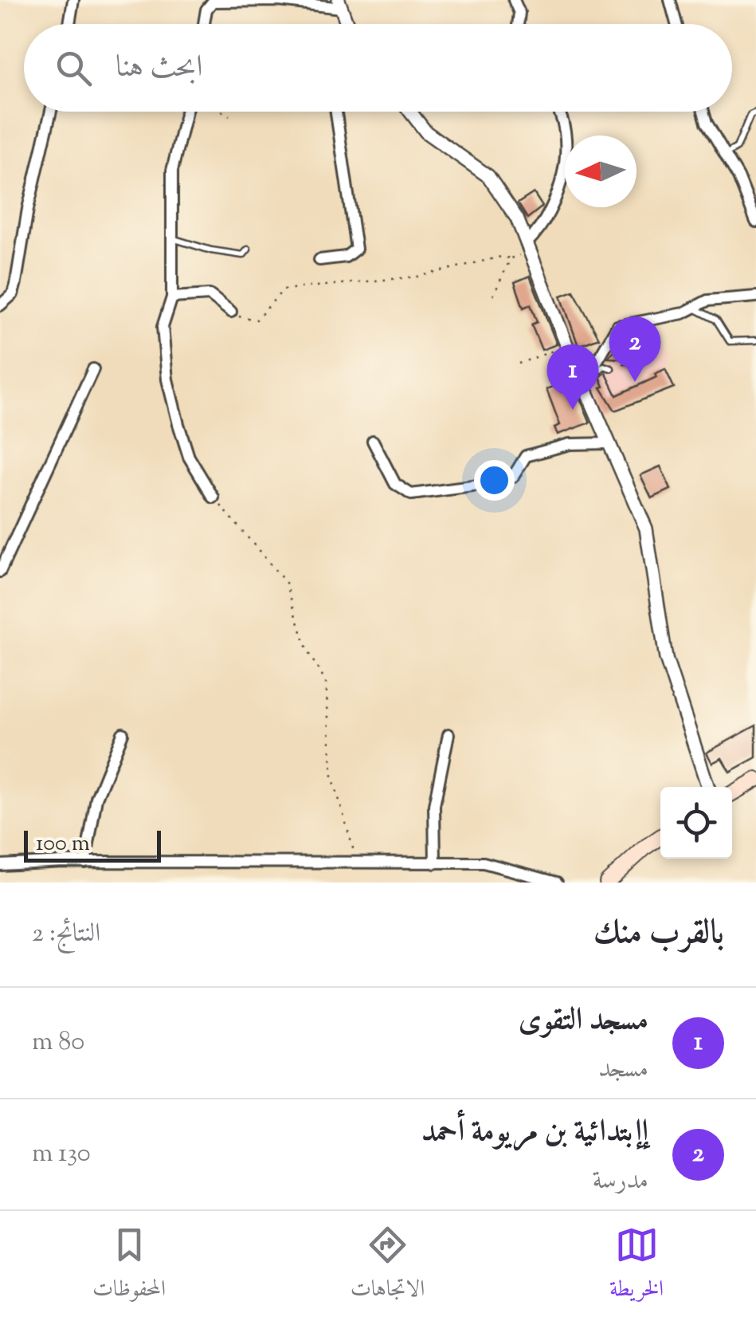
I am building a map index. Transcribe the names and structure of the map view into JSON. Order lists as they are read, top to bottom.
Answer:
{
  "scale_bar": "100 m",
  "north": "left",
  "page": {
    "search": "ابحث هنا",
    "pins": ["2", "1"],
    "scale": "100 m",
    "heading": ["بالقرب منك", "النتائج: 2"],
    "list": [
      {
        "mark": "1",
        "name": "مسجد التقوى",
        "note": "مسجد",
        "value": "80 m"
      },
      {
        "mark": "2",
        "name": "إإبتدائية بن مريومة أحمد",
        "note": "مدرسة",
        "value": "130 m"
      }
    ],
    "nav": ["الخريطة", "الاتجاهات", "المحفوظات"]
  }
}
